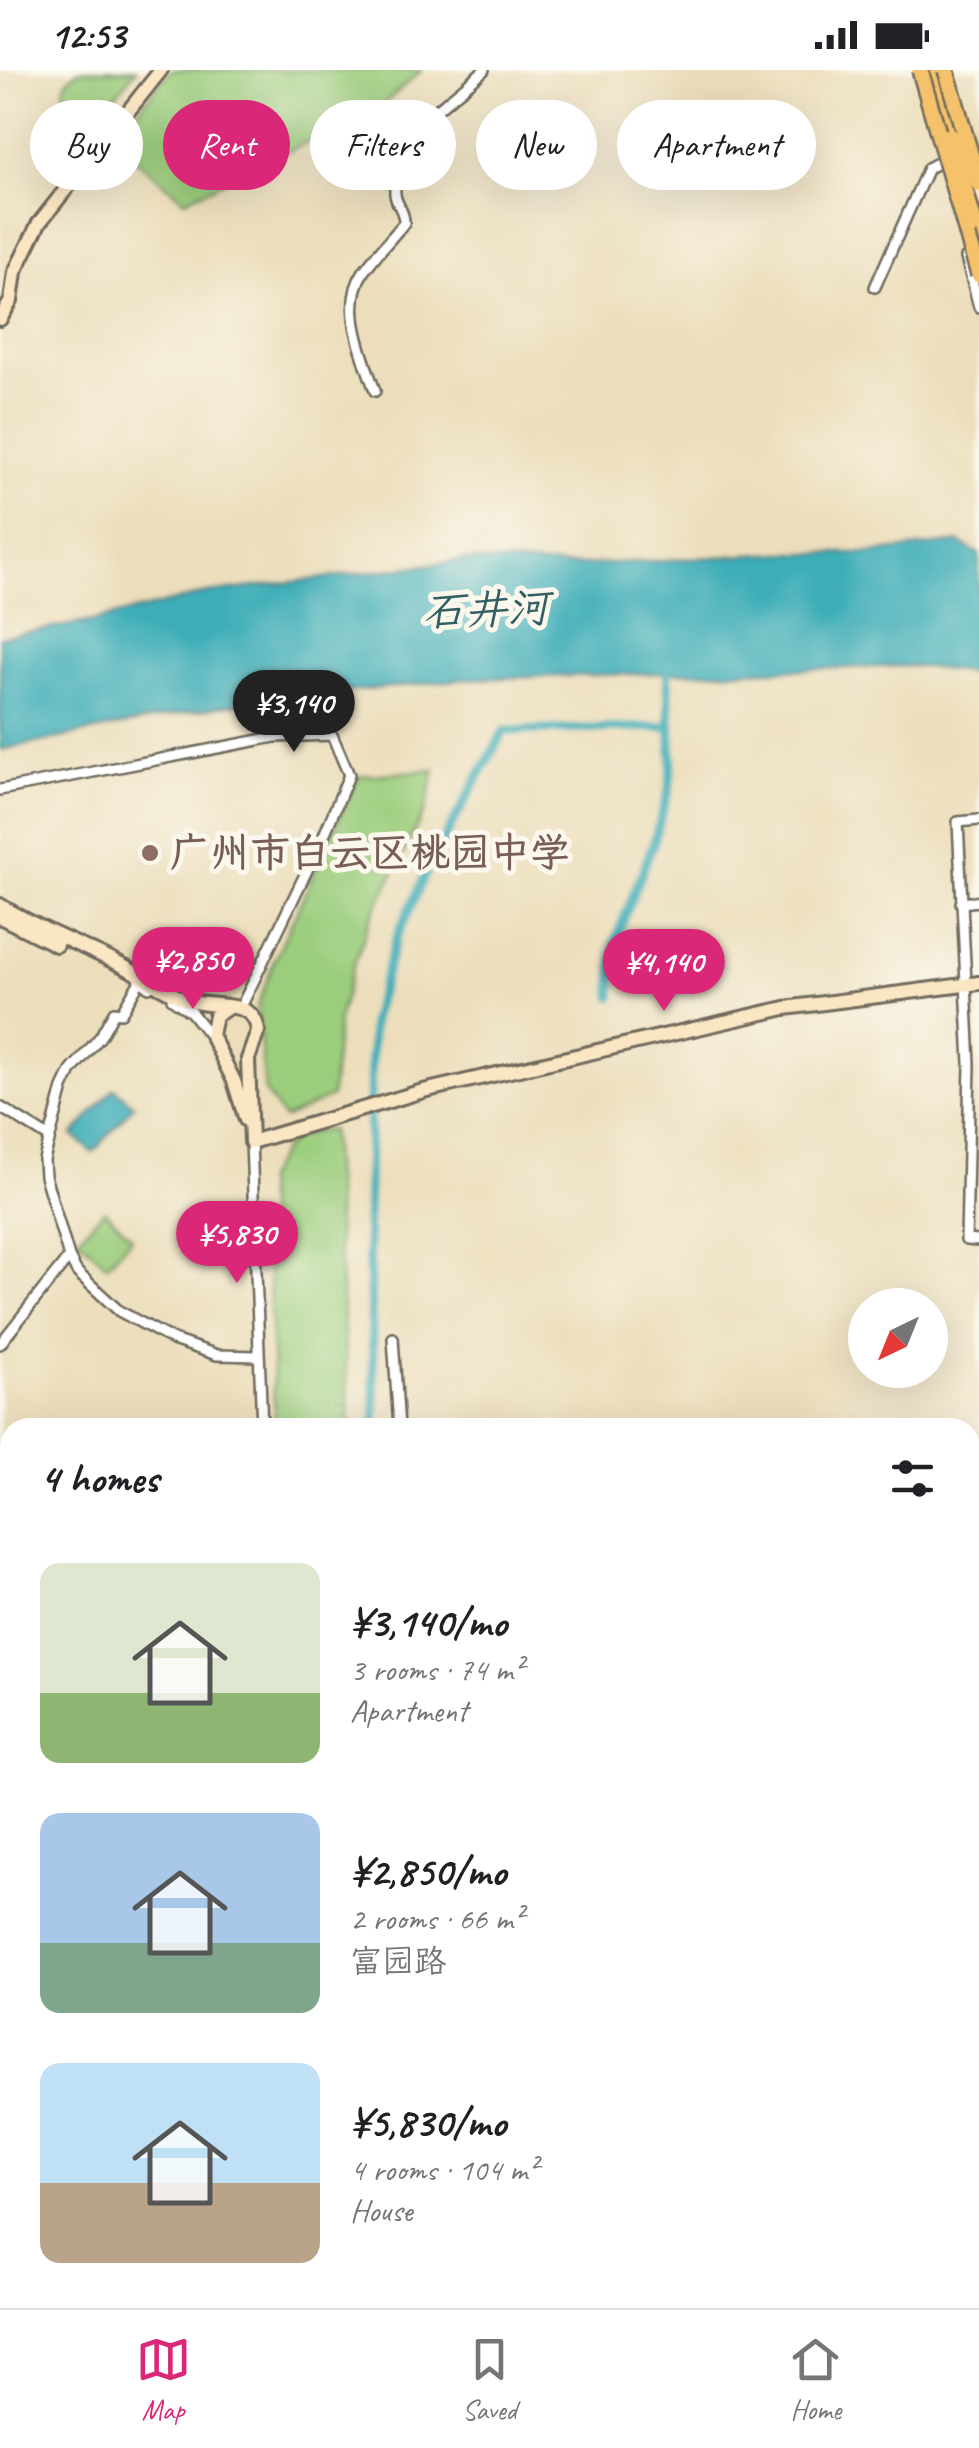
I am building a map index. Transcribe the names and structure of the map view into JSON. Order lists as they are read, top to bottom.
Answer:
{
  "water": ["石井河"],
  "places": ["广州市白云区桃园中学"],
  "north": "bottom left",
  "page": {
    "status": "12:53",
    "chip": [
      "Buy",
      "Rent",
      "Filters",
      "New",
      "Apartment"
    ],
    "price": [
      "¥3,140",
      "¥2,850",
      "¥4,140",
      "¥5,830"
    ],
    "heading": "4 homes",
    "list": [
      {
        "name": "¥3,140/mo",
        "note": "3 rooms · 74 m² · Apartment"
      },
      {
        "name": "¥2,850/mo",
        "note": "2 rooms · 66 m² · 富园路"
      },
      {
        "name": "¥5,830/mo",
        "note": "4 rooms · 104 m² · House"
      }
    ],
    "tabs": ["Map", "Saved", "Home"]
  }
}
